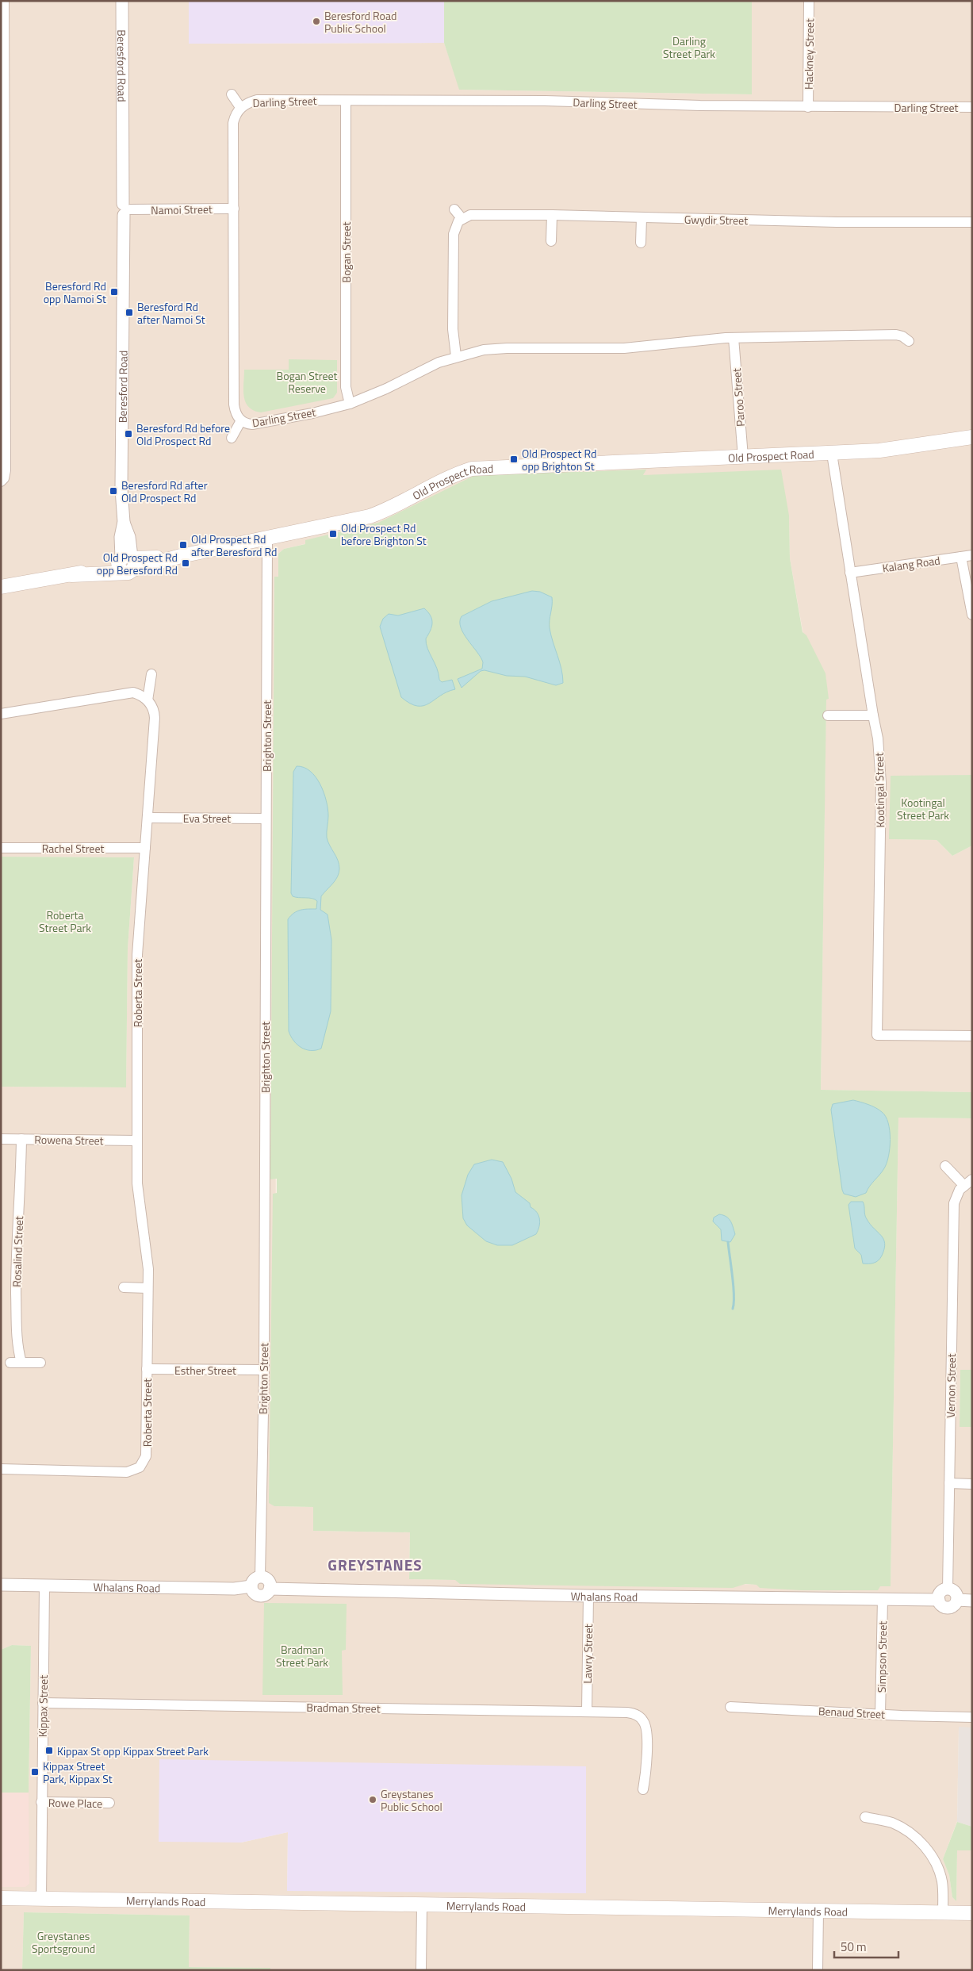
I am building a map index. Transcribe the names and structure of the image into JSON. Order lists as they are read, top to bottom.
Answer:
{
  "streets": {
    "main road": ["Old Prospect Road", "Merrylands Road"],
    "street": [
      "Hackney Street",
      "Beresford Road",
      "Darling Street",
      "Namoi Street",
      "Gwydir Street",
      "Bogan Street",
      "Paroo Street",
      "Kalang Road",
      "Brighton Street",
      "Kootingal Street",
      "Eva Street",
      "Rachel Street",
      "Roberta Street",
      "Rowena Street",
      "Rosalind Street",
      "Esther Street",
      "Vernon Street",
      "Whalans Road",
      "Lawry Street",
      "Simpson Street",
      "Kippax Street",
      "Bradman Street",
      "Benaud Street",
      "Rowe Place"
    ]
  },
  "crossings": [
    ["Hackney Street", "Darling Street"],
    ["Beresford Road", "Namoi Street"],
    ["Beresford Road", "Old Prospect Road"],
    ["Darling Street", "Namoi Street"],
    ["Darling Street", "Bogan Street"],
    ["Darling Street", "Paroo Street"],
    ["Paroo Street", "Old Prospect Road"],
    ["Old Prospect Road", "Brighton Street"],
    ["Old Prospect Road", "Kootingal Street"],
    ["Kalang Road", "Kootingal Street"],
    ["Brighton Street", "Eva Street"],
    ["Brighton Street", "Esther Street"],
    ["Brighton Street", "Whalans Road"],
    ["Eva Street", "Roberta Street"],
    ["Rachel Street", "Roberta Street"],
    ["Roberta Street", "Rowena Street"],
    ["Roberta Street", "Esther Street"],
    ["Rowena Street", "Rosalind Street"],
    ["Vernon Street", "Whalans Road"],
    ["Whalans Road", "Lawry Street"],
    ["Whalans Road", "Simpson Street"],
    ["Whalans Road", "Kippax Street"],
    ["Lawry Street", "Bradman Street"],
    ["Simpson Street", "Benaud Street"],
    ["Kippax Street", "Bradman Street"],
    ["Kippax Street", "Rowe Place"],
    ["Kippax Street", "Merrylands Road"]
  ],
  "districts": ["GREYSTANES"],
  "parks": [
    "Darling Street Park",
    "Bogan Street Reserve",
    "Kootingal Street Park",
    "Roberta Street Park",
    "Bradman Street Park",
    "Greystanes Sportsground"
  ],
  "places": {
    "other": ["Beresford Road Public School", "Greystanes Public School"],
    "transit": [
      "Beresford Rd opp Namoi St",
      "Beresford Rd after Namoi St",
      "Beresford Rd before Old Prospect Rd",
      "Old Prospect Rd opp Brighton St",
      "Beresford Rd after Old Prospect Rd",
      "Old Prospect Rd before Brighton St",
      "Old Prospect Rd after Beresford Rd",
      "Old Prospect Rd opp Beresford Rd",
      "Kippax St opp Kippax Street Park",
      "Kippax Street Park, Kippax St"
    ]
  },
  "scale_bar": "50 m"
}
